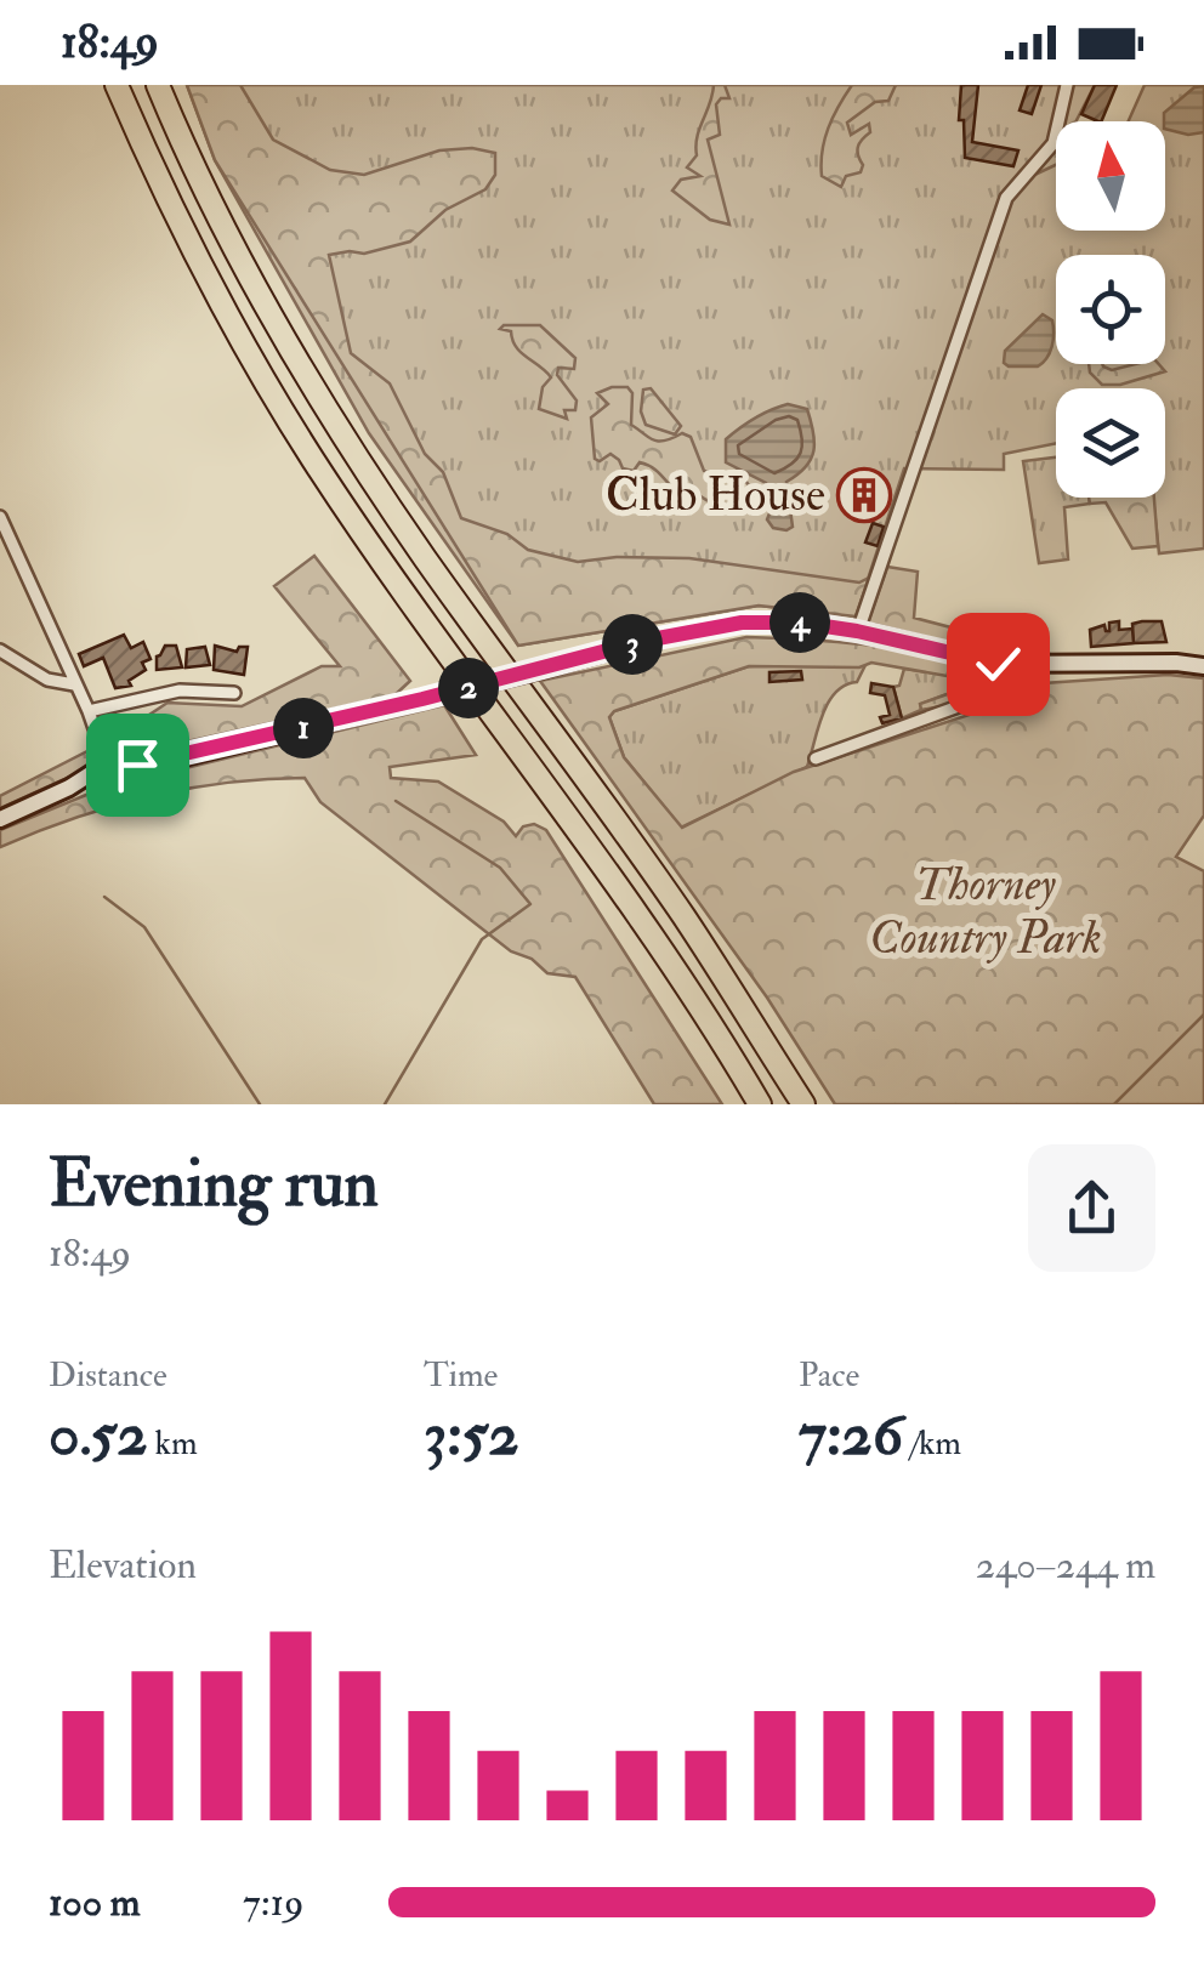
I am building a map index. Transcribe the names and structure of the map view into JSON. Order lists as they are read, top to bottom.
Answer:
{
  "parks": ["Thorney Country Park"],
  "places": {
    "building": ["Club House"]
  },
  "north": "top",
  "page": {
    "status": "18:49",
    "pins": [
      "4",
      "3",
      "2",
      "1"
    ],
    "heading": ["Evening run", "18:49"],
    "stats": [
      ["Distance", "0.52 km"],
      ["Time", "3:52"],
      ["Pace", "7:26 /km"]
    ],
    "chart": ["Elevation", "240–244 m"],
    "list": [
      {
        "name": "100 m",
        "note": "7:19"
      }
    ]
  }
}
